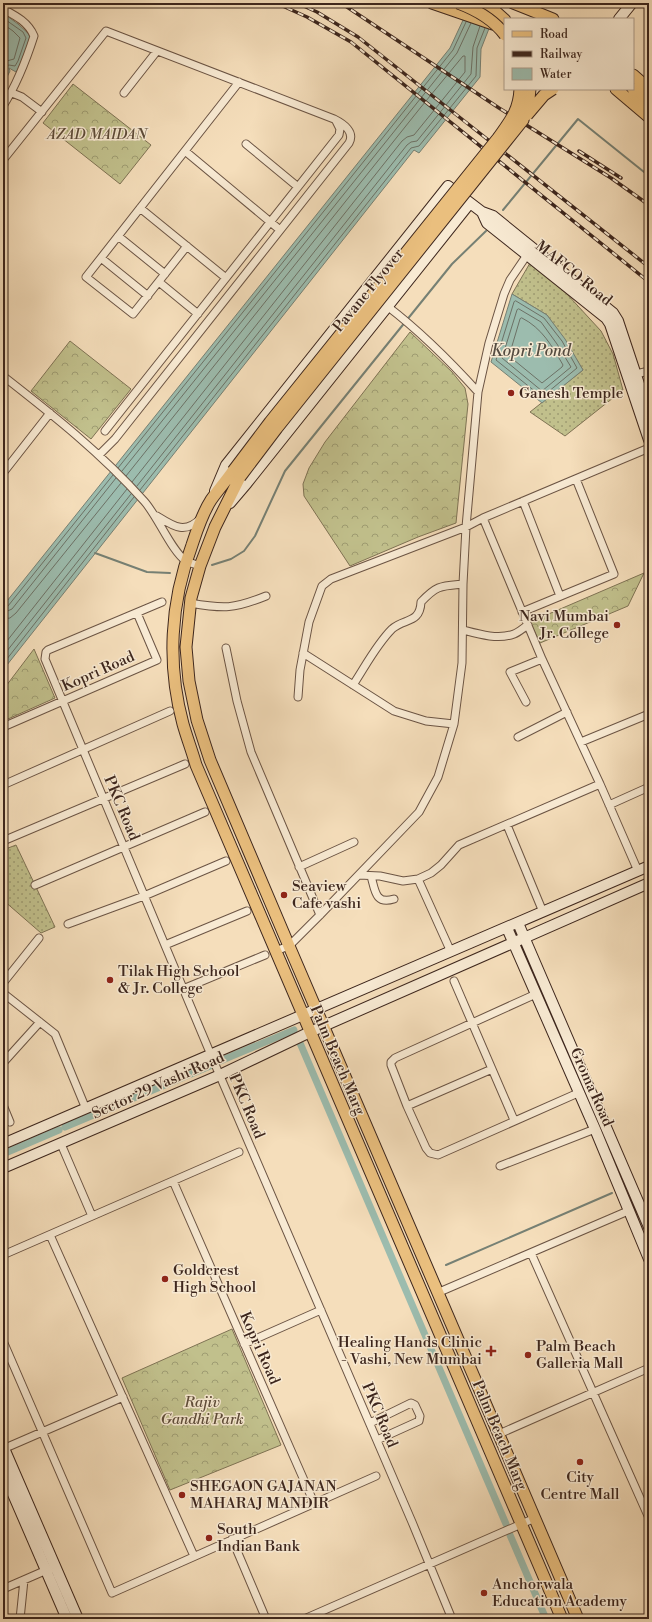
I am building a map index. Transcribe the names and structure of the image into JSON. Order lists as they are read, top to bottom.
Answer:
{
  "streets": {
    "main road": [
      "MAFCO Road",
      "Pavane Flyover",
      "Palm Beach Marg",
      "Sector 29 Vashi Road",
      "Groma Road"
    ],
    "street": ["Kopri Road", "PKC Road"]
  },
  "crossings": [
    ["MAFCO Road", "Pavane Flyover"],
    ["MAFCO Road", "Palm Beach Marg"],
    ["Pavane Flyover", "Palm Beach Marg"],
    ["Kopri Road", "PKC Road"],
    ["PKC Road", "Sector 29 Vashi Road"],
    ["Palm Beach Marg", "Sector 29 Vashi Road"],
    ["Sector 29 Vashi Road", "Groma Road"]
  ],
  "water": ["Kopri Pond"],
  "parks": ["AZAD MAIDAN", "Rajiv Gandhi Park"],
  "places": {
    "other": [
      "Ganesh Temple",
      "Navi Mumbai Jr. College",
      "Seaview Cafe vashi",
      "Tilak High School & Jr. College",
      "Goldcrest High School",
      "Palm Beach Galleria Mall",
      "City Centre Mall",
      "SHEGAON GAJANAN MAHARAJ MANDIR",
      "South Indian Bank",
      "Anchorwala Education Academy"
    ],
    "health": ["Healing Hands Clinic - Vashi, New Mumbai"]
  },
  "legend": ["Road", "Railway", "Water"]
}
